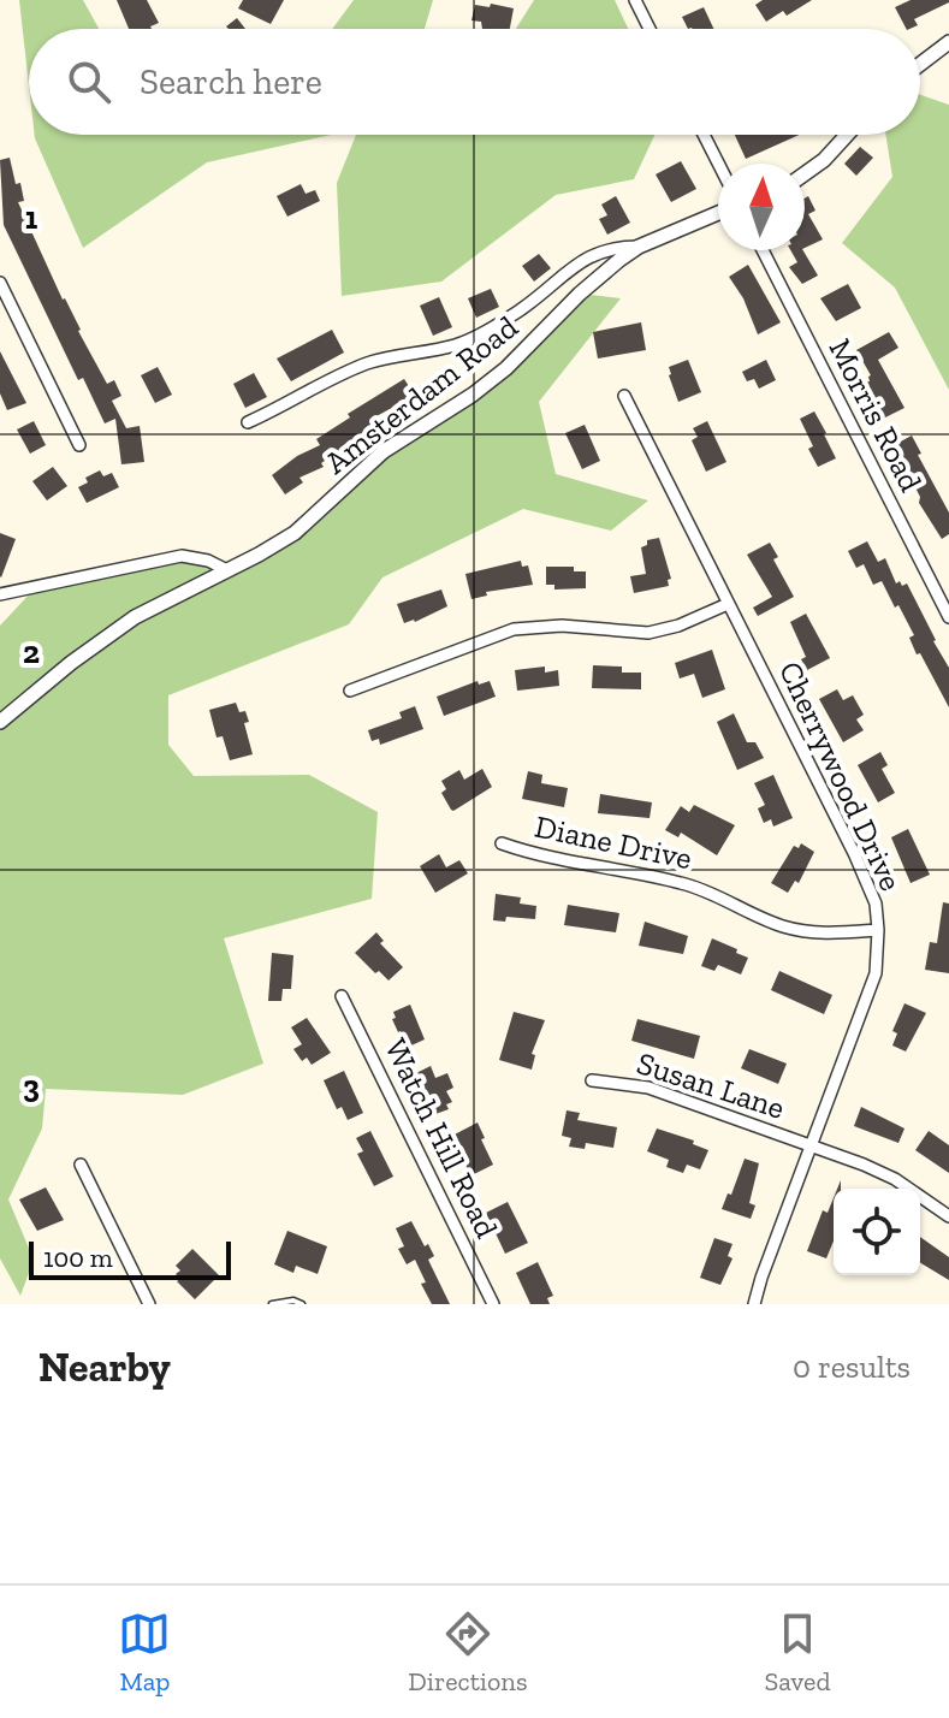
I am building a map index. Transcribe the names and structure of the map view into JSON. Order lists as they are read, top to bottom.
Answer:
{
  "streets": {
    "street": [
      "Amsterdam Road",
      "Morris Road",
      "Cherrywood Drive",
      "Diane Drive",
      "Susan Lane",
      "Watch Hill Road"
    ]
  },
  "crossings": [
    ["Cherrywood Drive", "Diane Drive"],
    ["Cherrywood Drive", "Susan Lane"]
  ],
  "scale_bar": "100 m",
  "north": "top",
  "page": {
    "search": "Search here",
    "scale": "100 m",
    "heading": ["Nearby", "0 results"],
    "nav": ["Map", "Directions", "Saved"]
  },
  "grid": {
    "rows": ["1", "2", "3"]
  }
}
